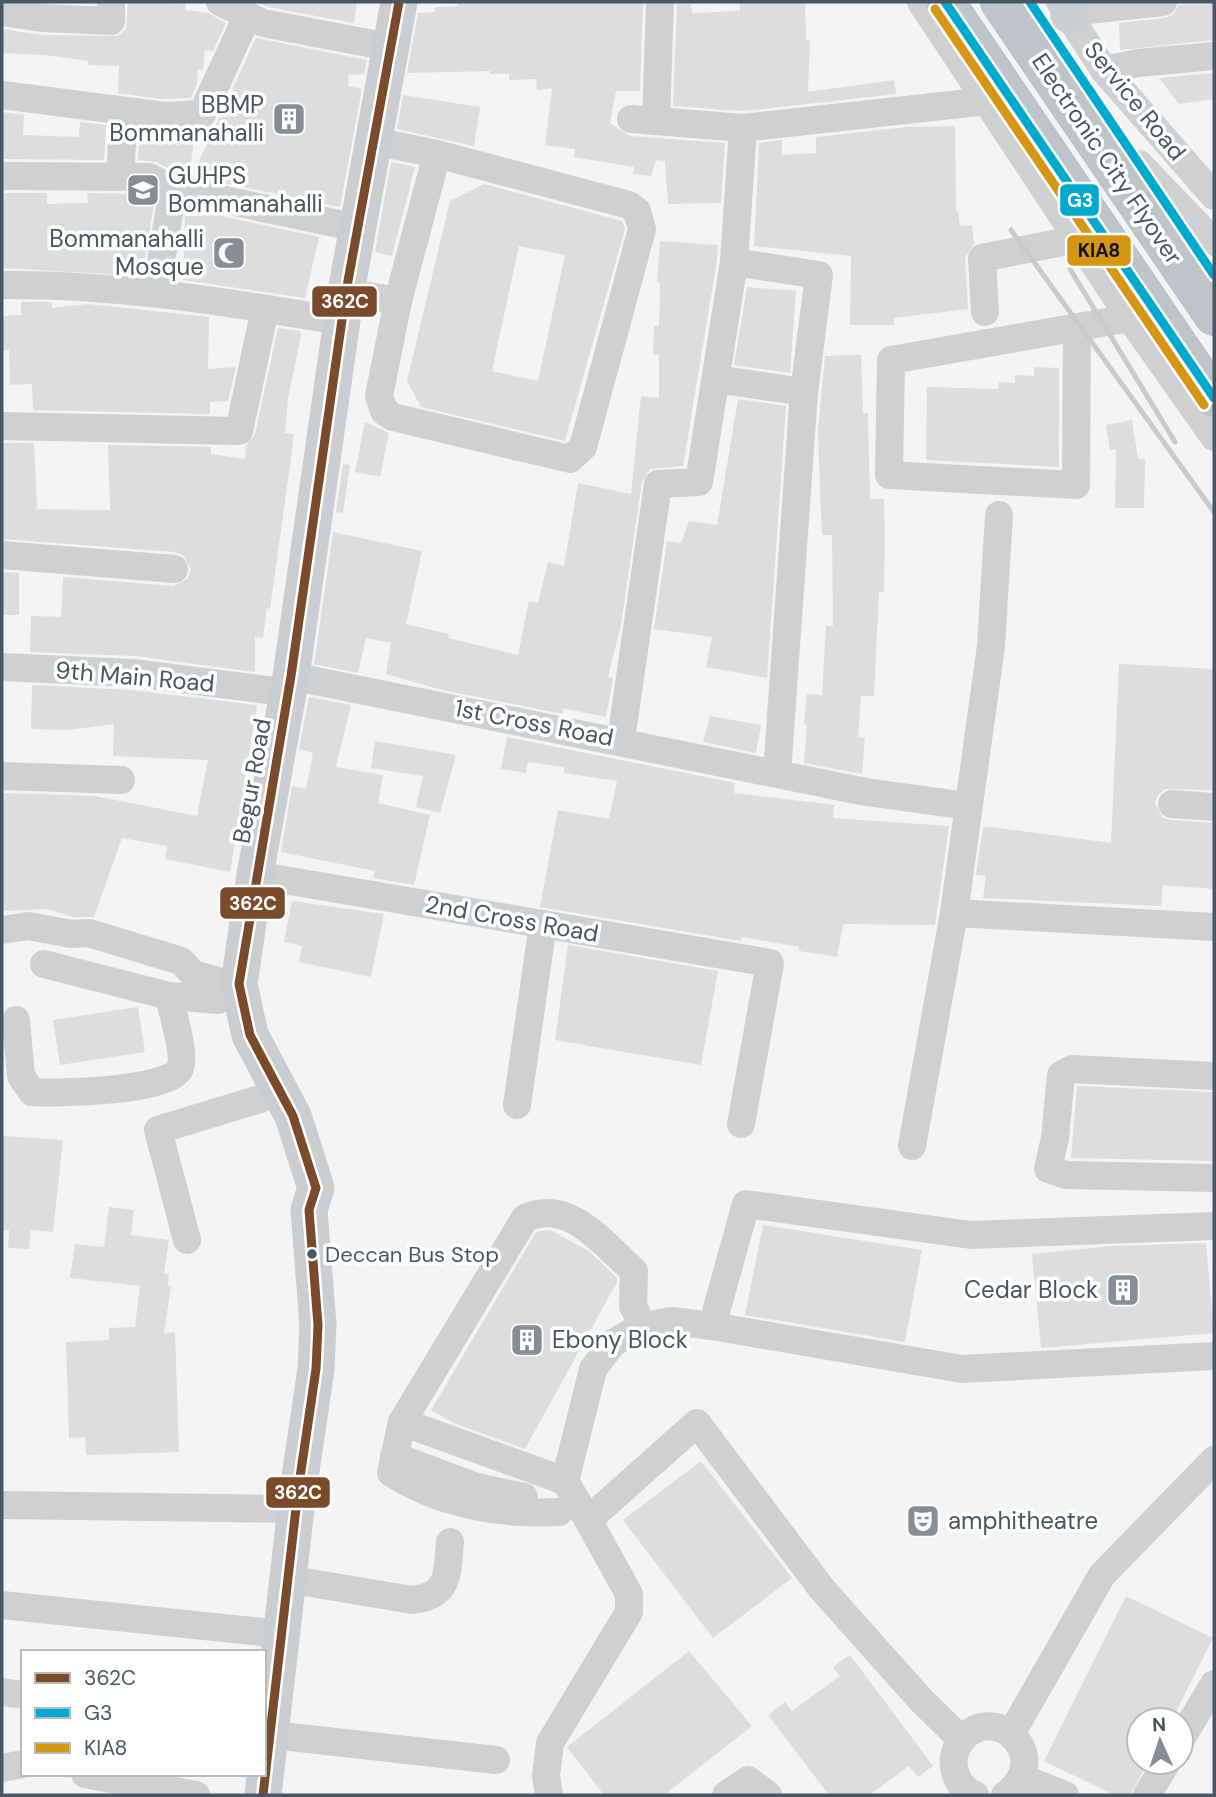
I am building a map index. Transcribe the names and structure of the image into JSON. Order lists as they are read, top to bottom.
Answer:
{
  "streets": {
    "highway": ["Electronic City Flyover"],
    "main road": ["Begur Road"],
    "street": [
      "Service Road",
      "9th Main Road",
      "1st Cross Road",
      "2nd Cross Road"
    ]
  },
  "crossings": [
    ["9th Main Road", "1st Cross Road"],
    ["9th Main Road", "Begur Road"],
    ["1st Cross Road", "Begur Road"],
    ["Begur Road", "2nd Cross Road"]
  ],
  "places": {
    "building": ["BBMP Bommanahalli", "Cedar Block", "Ebony Block"],
    "school or university": ["GUHPS Bommanahalli"],
    "mosque": ["Bommanahalli Mosque"],
    "other": ["Deccan Bus Stop"],
    "theatre": ["amphitheatre"]
  },
  "lines": ["transit line 362C", "transit line G3", "transit line KIA8"],
  "legend": ["362C", "G3", "KIA8"],
  "north": "top"
}
